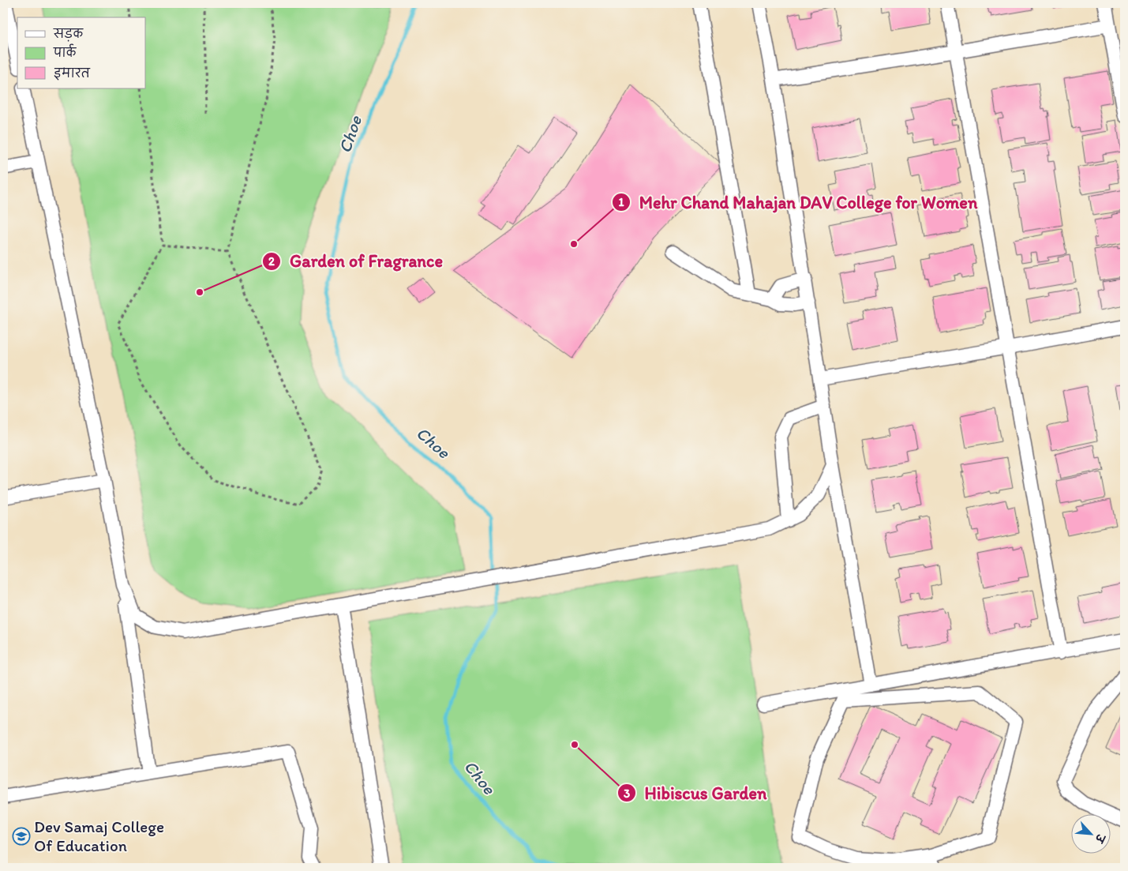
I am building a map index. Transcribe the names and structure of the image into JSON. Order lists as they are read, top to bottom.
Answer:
{
  "water": ["Choe"],
  "places": {
    "other": ["Mehr Chand Mahajan DAV College for Women", "Garden of Fragrance", "Hibiscus Garden"],
    "school or university": ["Dev Samaj College Of Education"]
  },
  "legend": ["सड़क", "पार्क", "इमारत"],
  "north": "bottom right"
}
